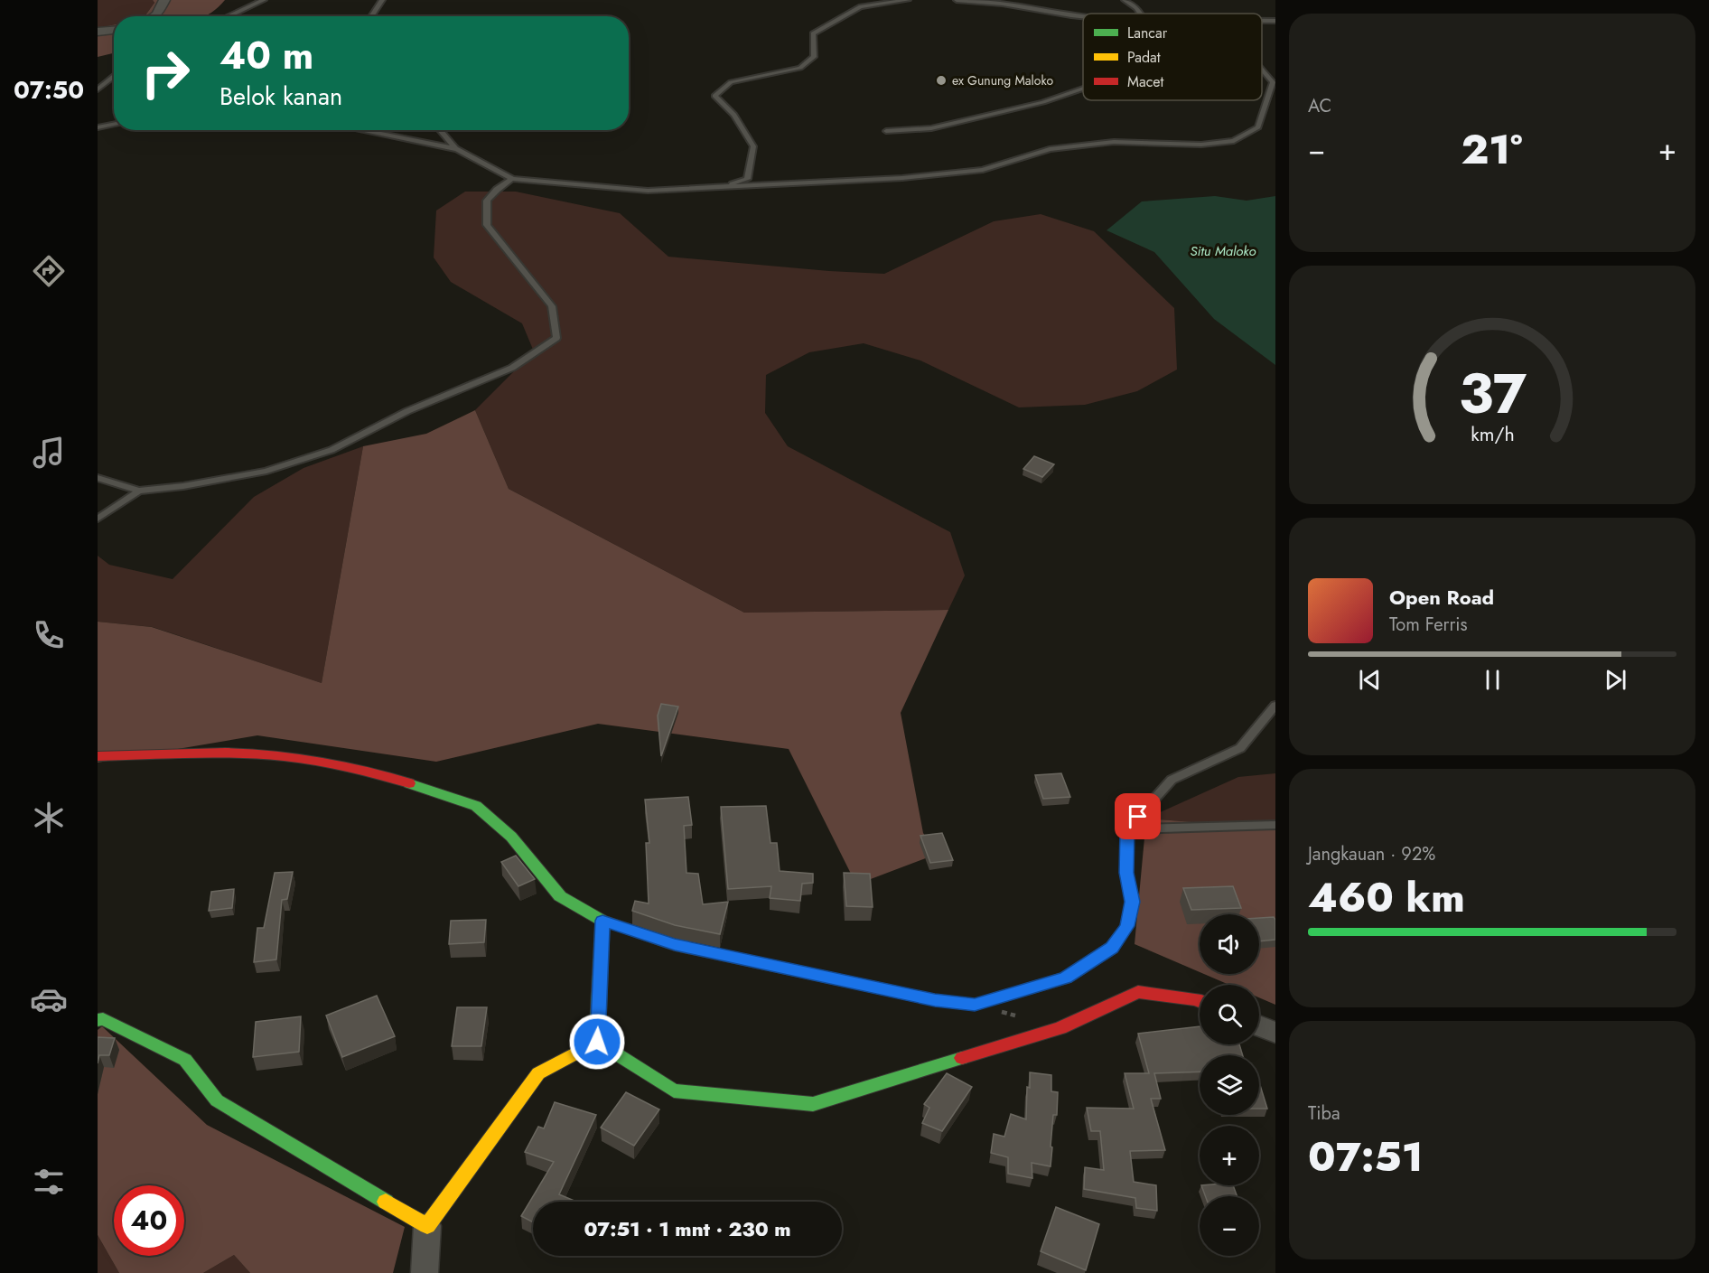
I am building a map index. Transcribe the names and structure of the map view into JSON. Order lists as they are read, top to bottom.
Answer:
{
  "water": ["Situ Maloko"],
  "places": ["ex Gunung Maloko"],
  "legend": ["Lancar", "Padat", "Macet"],
  "page": {
    "tabs": "07:50",
    "tile": [
      "AC",
      ["Jangkauan · 92%", "460 km"],
      ["Tiba", "07:51"]
    ],
    "turn": ["40 m", "Belok kanan"],
    "heat": ["−", "21°", "+"],
    "song": ["Open Road", "Tom Ferris"],
    "map_buttons": ["+", "−"],
    "limit": "40",
    "trip": "07:51 · 1 mnt · 230 m",
    "gauge": ["37", "km/h"]
  }
}
